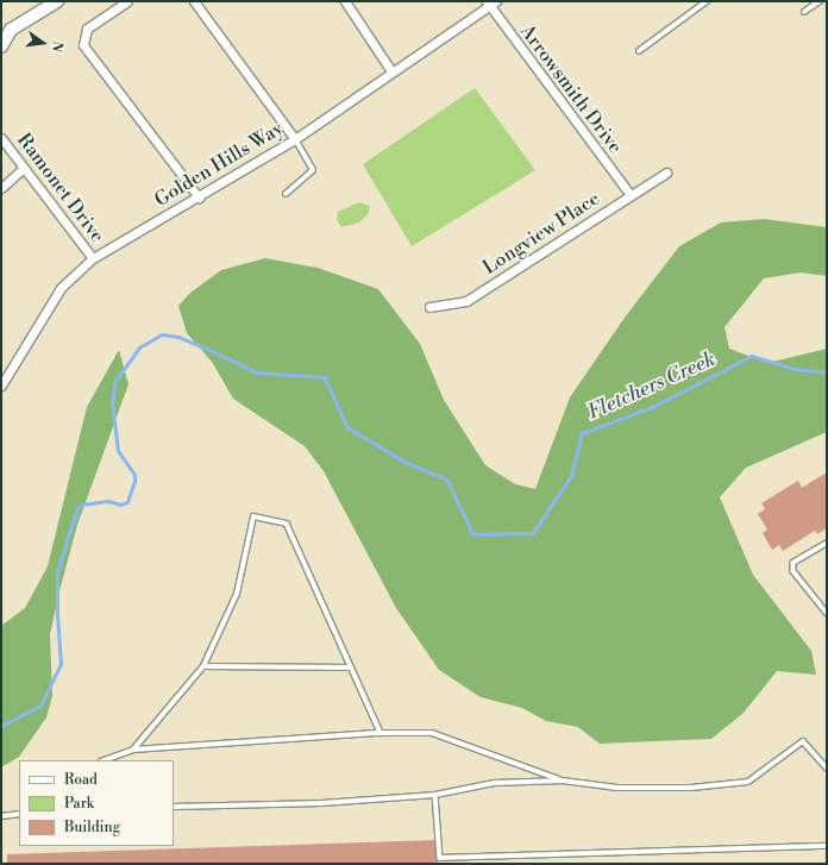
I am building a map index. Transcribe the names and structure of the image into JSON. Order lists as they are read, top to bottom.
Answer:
{
  "streets": {
    "street": [
      "Arrowsmith Drive",
      "Golden Hills Way",
      "Ramonet Drive",
      "Longview Place"
    ]
  },
  "crossings": [
    ["Arrowsmith Drive", "Golden Hills Way"],
    ["Arrowsmith Drive", "Longview Place"],
    ["Golden Hills Way", "Ramonet Drive"]
  ],
  "water": ["Fletchers Creek"],
  "legend": ["Road", "Park", "Building"],
  "north": "right"
}
